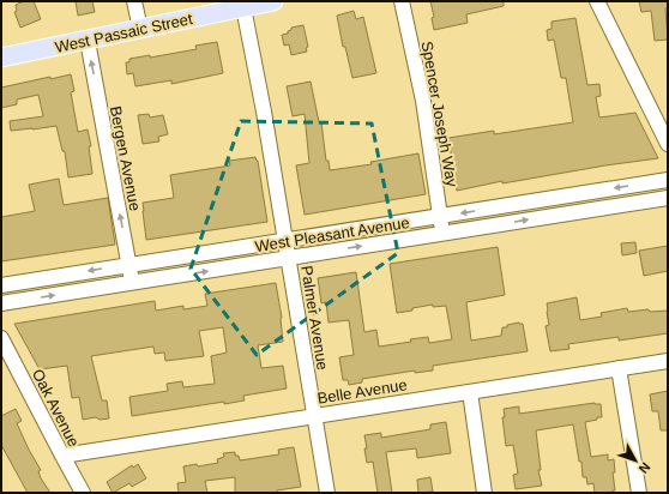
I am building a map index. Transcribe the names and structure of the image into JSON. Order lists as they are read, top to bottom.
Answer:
{
  "streets": {
    "main road": ["West Passaic Street"],
    "street": [
      "Spencer Joseph Way",
      "Bergen Avenue",
      "West Pleasant Avenue",
      "Palmer Avenue",
      "Belle Avenue",
      "Oak Avenue"
    ]
  },
  "crossings": [
    ["West Passaic Street", "Bergen Avenue"],
    ["West Passaic Street", "Palmer Avenue"],
    ["Spencer Joseph Way", "West Pleasant Avenue"],
    ["Bergen Avenue", "West Pleasant Avenue"],
    ["West Pleasant Avenue", "Palmer Avenue"],
    ["Palmer Avenue", "Belle Avenue"],
    ["Belle Avenue", "Oak Avenue"]
  ],
  "one_way": ["Bergen Avenue"],
  "north": "bottom right"
}
